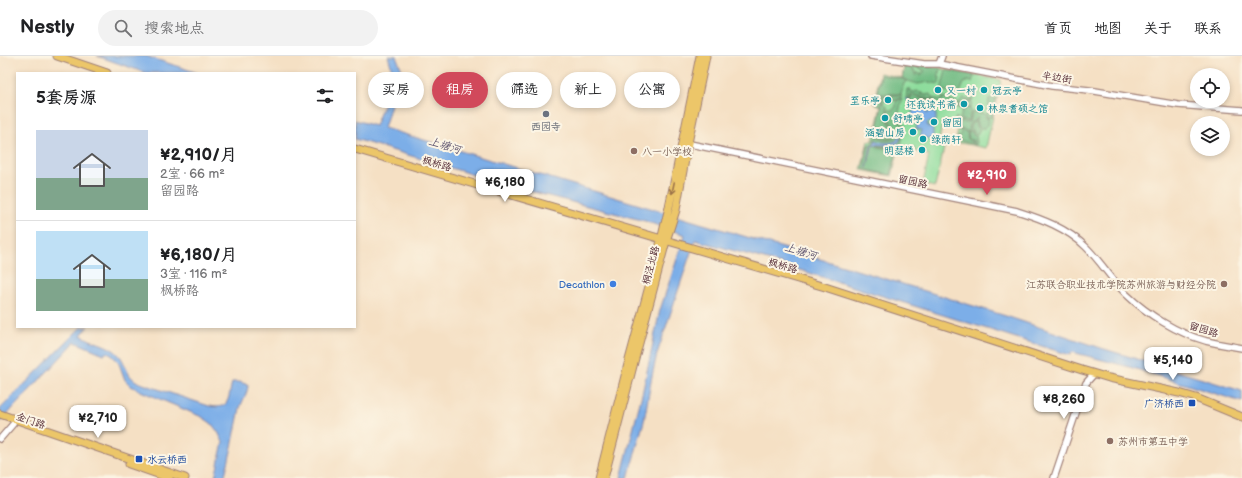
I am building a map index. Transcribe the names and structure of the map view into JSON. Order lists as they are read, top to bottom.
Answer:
{
  "streets": {
    "main road": ["枫桥路", "桐泾北路", "金门路"],
    "street": ["半边街", "留园路"]
  },
  "crossings": [
    ["枫桥路", "桐泾北路"],
    ["留园路", "桐泾北路"]
  ],
  "water": ["上塘河"],
  "places": {
    "other": [
      "又一村",
      "冠云亭",
      "至乐亭",
      "还我读书斋",
      "林泉耆硕之馆",
      "西园寺",
      "舒啸亭",
      "留园",
      "涵碧山房",
      "绿荫轩",
      "明瑟楼",
      "八一小学校",
      "Decathlon",
      "江苏联合职业技术学院苏州旅游与财经分院",
      "苏州市第五中学"
    ],
    "transit": ["广济桥西", "水云桥西"]
  },
  "page": {
    "header": "Nestly",
    "search": "搜索地点",
    "nav": [
      "首页",
      "地图",
      "关于",
      "联系"
    ],
    "chip": [
      "买房",
      "租房",
      "筛选",
      "新上",
      "公寓"
    ],
    "heading": "5套房源",
    "list": [
      {
        "name": "¥2,910/月",
        "note": "2室 · 66 m² · 留园路"
      },
      {
        "name": "¥6,180/月",
        "note": "3室 · 116 m² · 枫桥路"
      }
    ],
    "price": [
      "¥2,910",
      "¥6,180",
      "¥5,140",
      "¥8,260",
      "¥2,710"
    ]
  }
}
